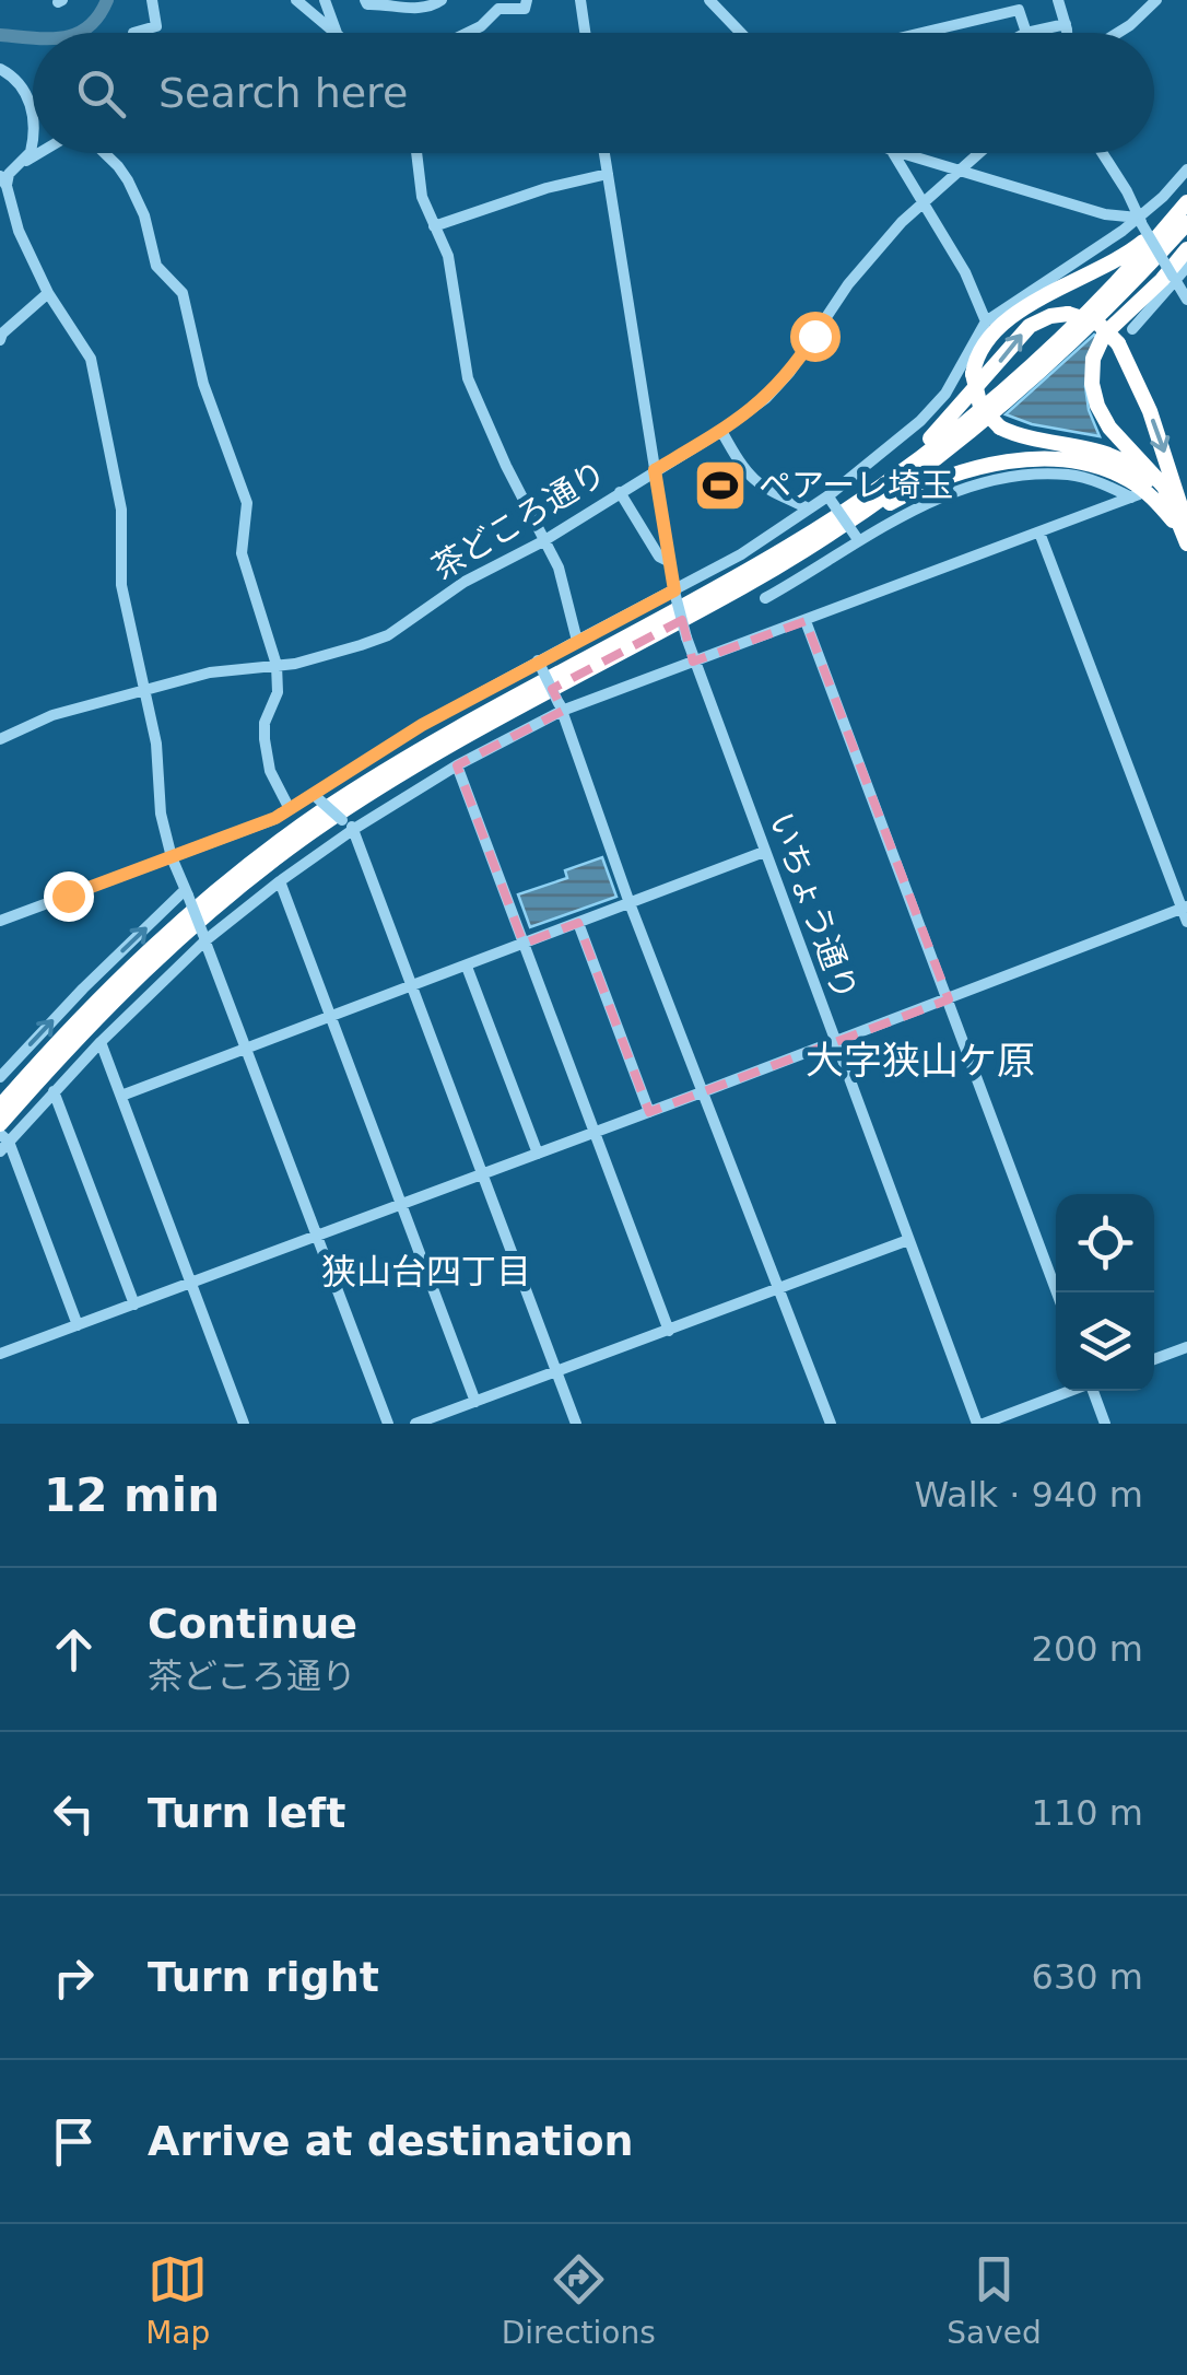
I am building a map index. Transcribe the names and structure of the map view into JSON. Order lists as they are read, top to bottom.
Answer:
{
  "streets": {
    "street": ["茶どころ通り", "いちょう通り"]
  },
  "crossings": [
    ["茶どころ通り", "いちょう通り"]
  ],
  "districts": ["大字狭山ケ原", "狭山台四丁目"],
  "places": {
    "sports": ["ペアーレ埼玉"]
  },
  "page": {
    "search": "Search here",
    "heading": ["12 min", "Walk · 940 m"],
    "list": [
      ["Continue", "茶どころ通り", "200 m"],
      ["Turn left", "110 m"],
      ["Turn right", "630 m"],
      "Arrive at destination"
    ],
    "nav": ["Map", "Directions", "Saved"]
  }
}
